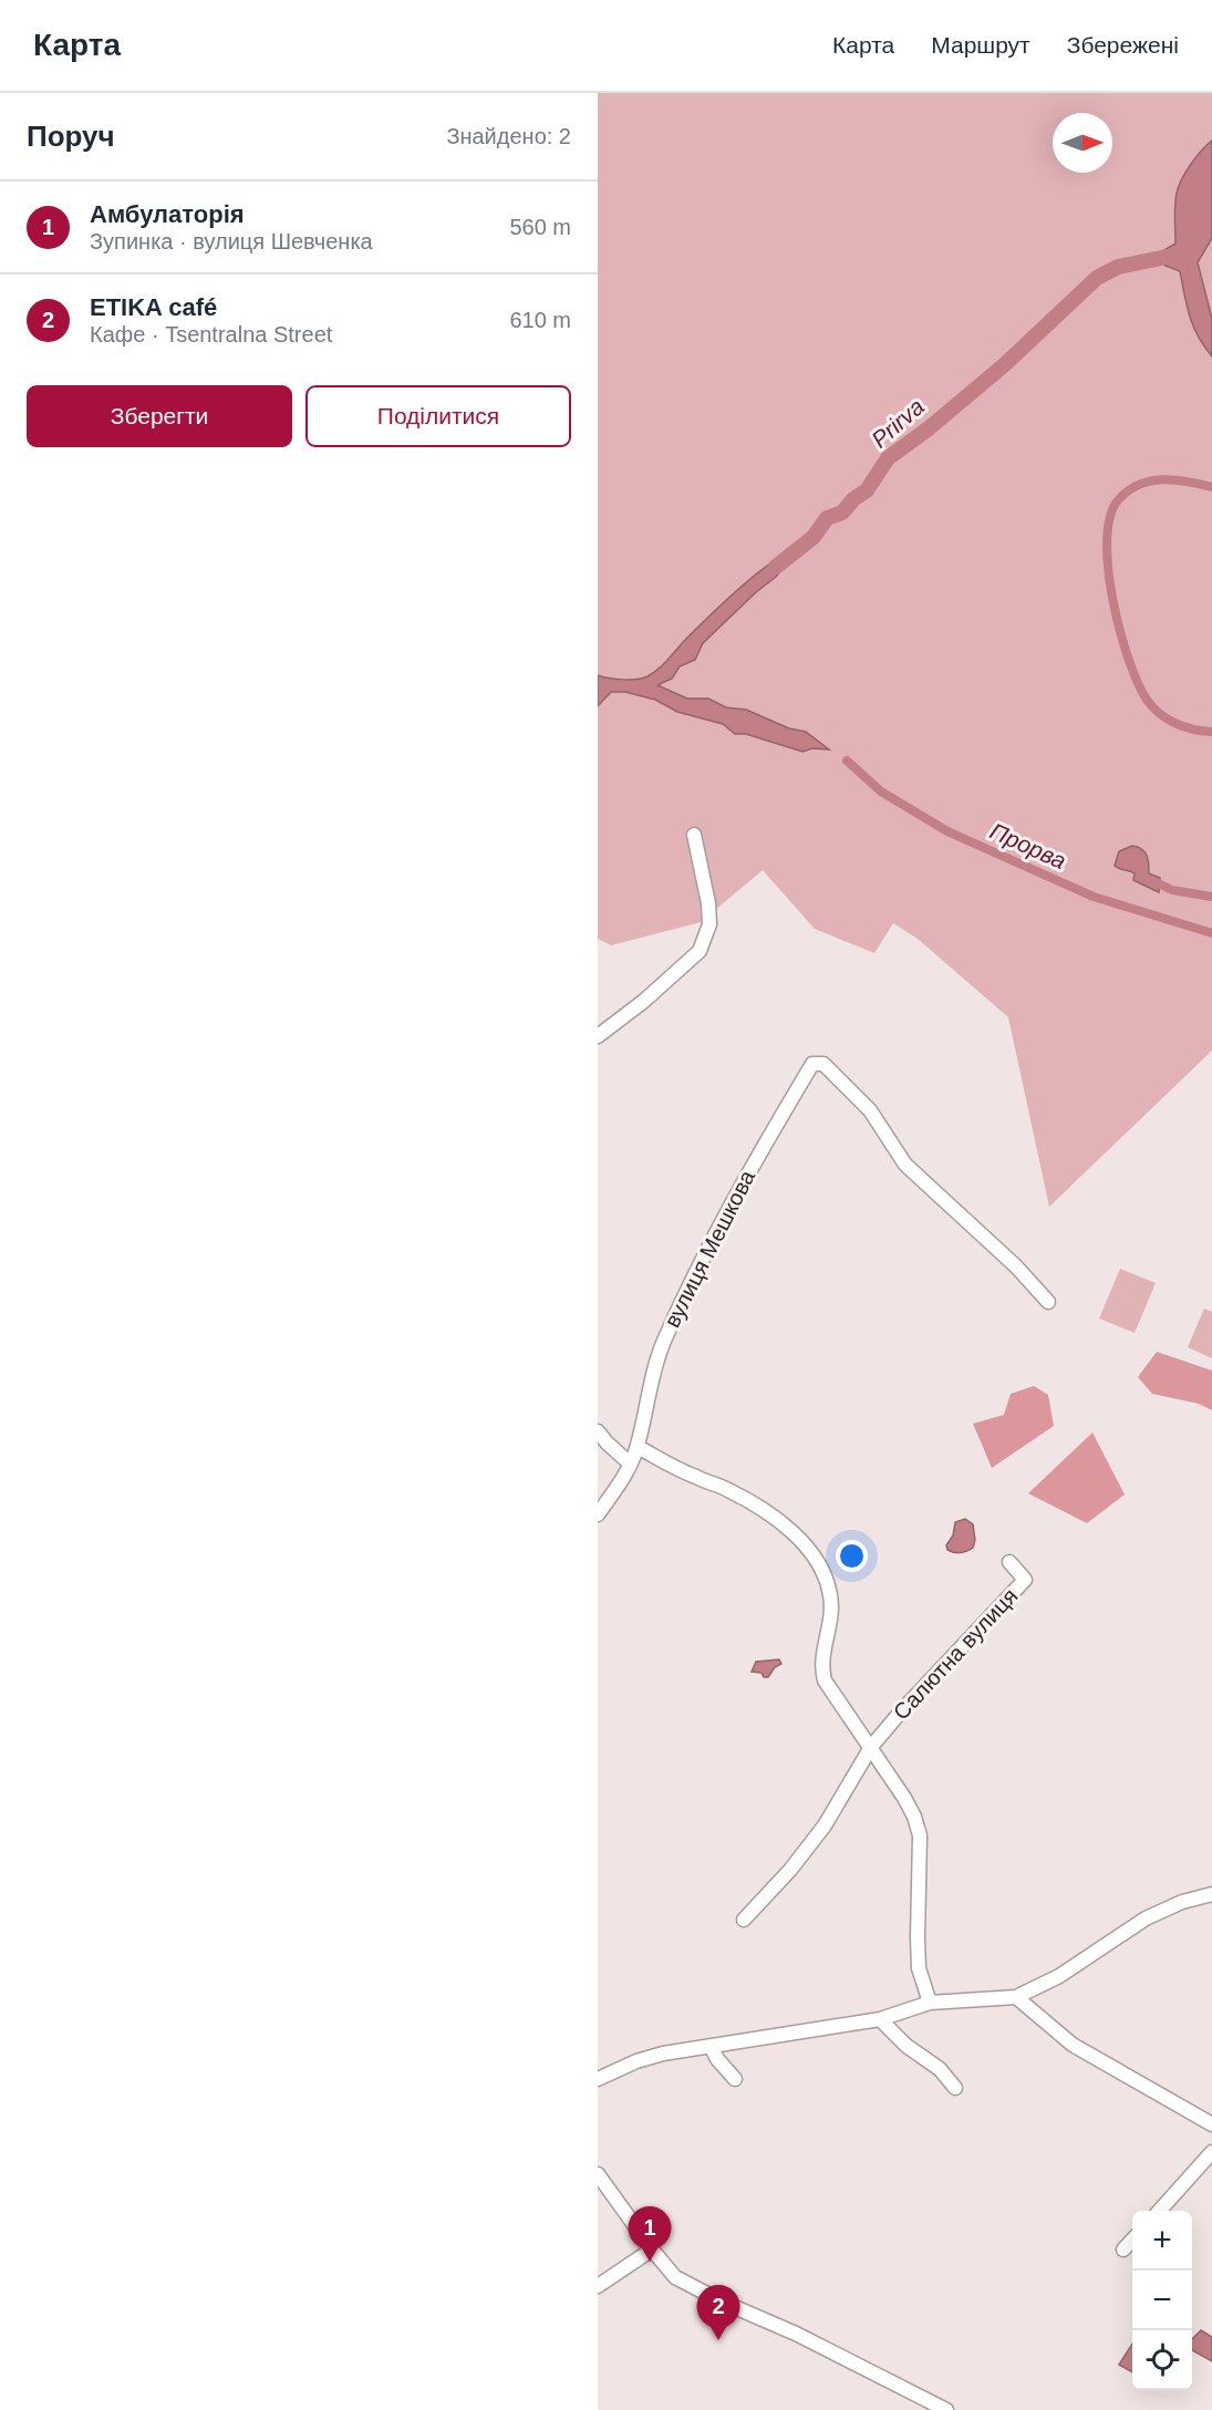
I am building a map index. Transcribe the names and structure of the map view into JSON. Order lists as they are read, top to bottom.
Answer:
{
  "streets": {
    "street": ["вулиця Мешкова", "Салютна вулиця"]
  },
  "water": ["Prirva", "Прорва"],
  "north": "right",
  "page": {
    "header": "Карта",
    "nav": ["Карта", "Маршрут", "Збережені"],
    "heading": ["Поруч", "Знайдено: 2"],
    "list": [
      {
        "mark": "1",
        "name": "Амбулаторія",
        "note": "Зупинка · вулиця Шевченка",
        "value": "560 m"
      },
      {
        "mark": "2",
        "name": "ETIKA café",
        "note": "Кафе · Tsentralna Street",
        "value": "610 m"
      }
    ],
    "buttons": ["Зберегти", "Поділитися"],
    "pins": ["1", "2"],
    "map_buttons": ["+", "−"]
  }
}
